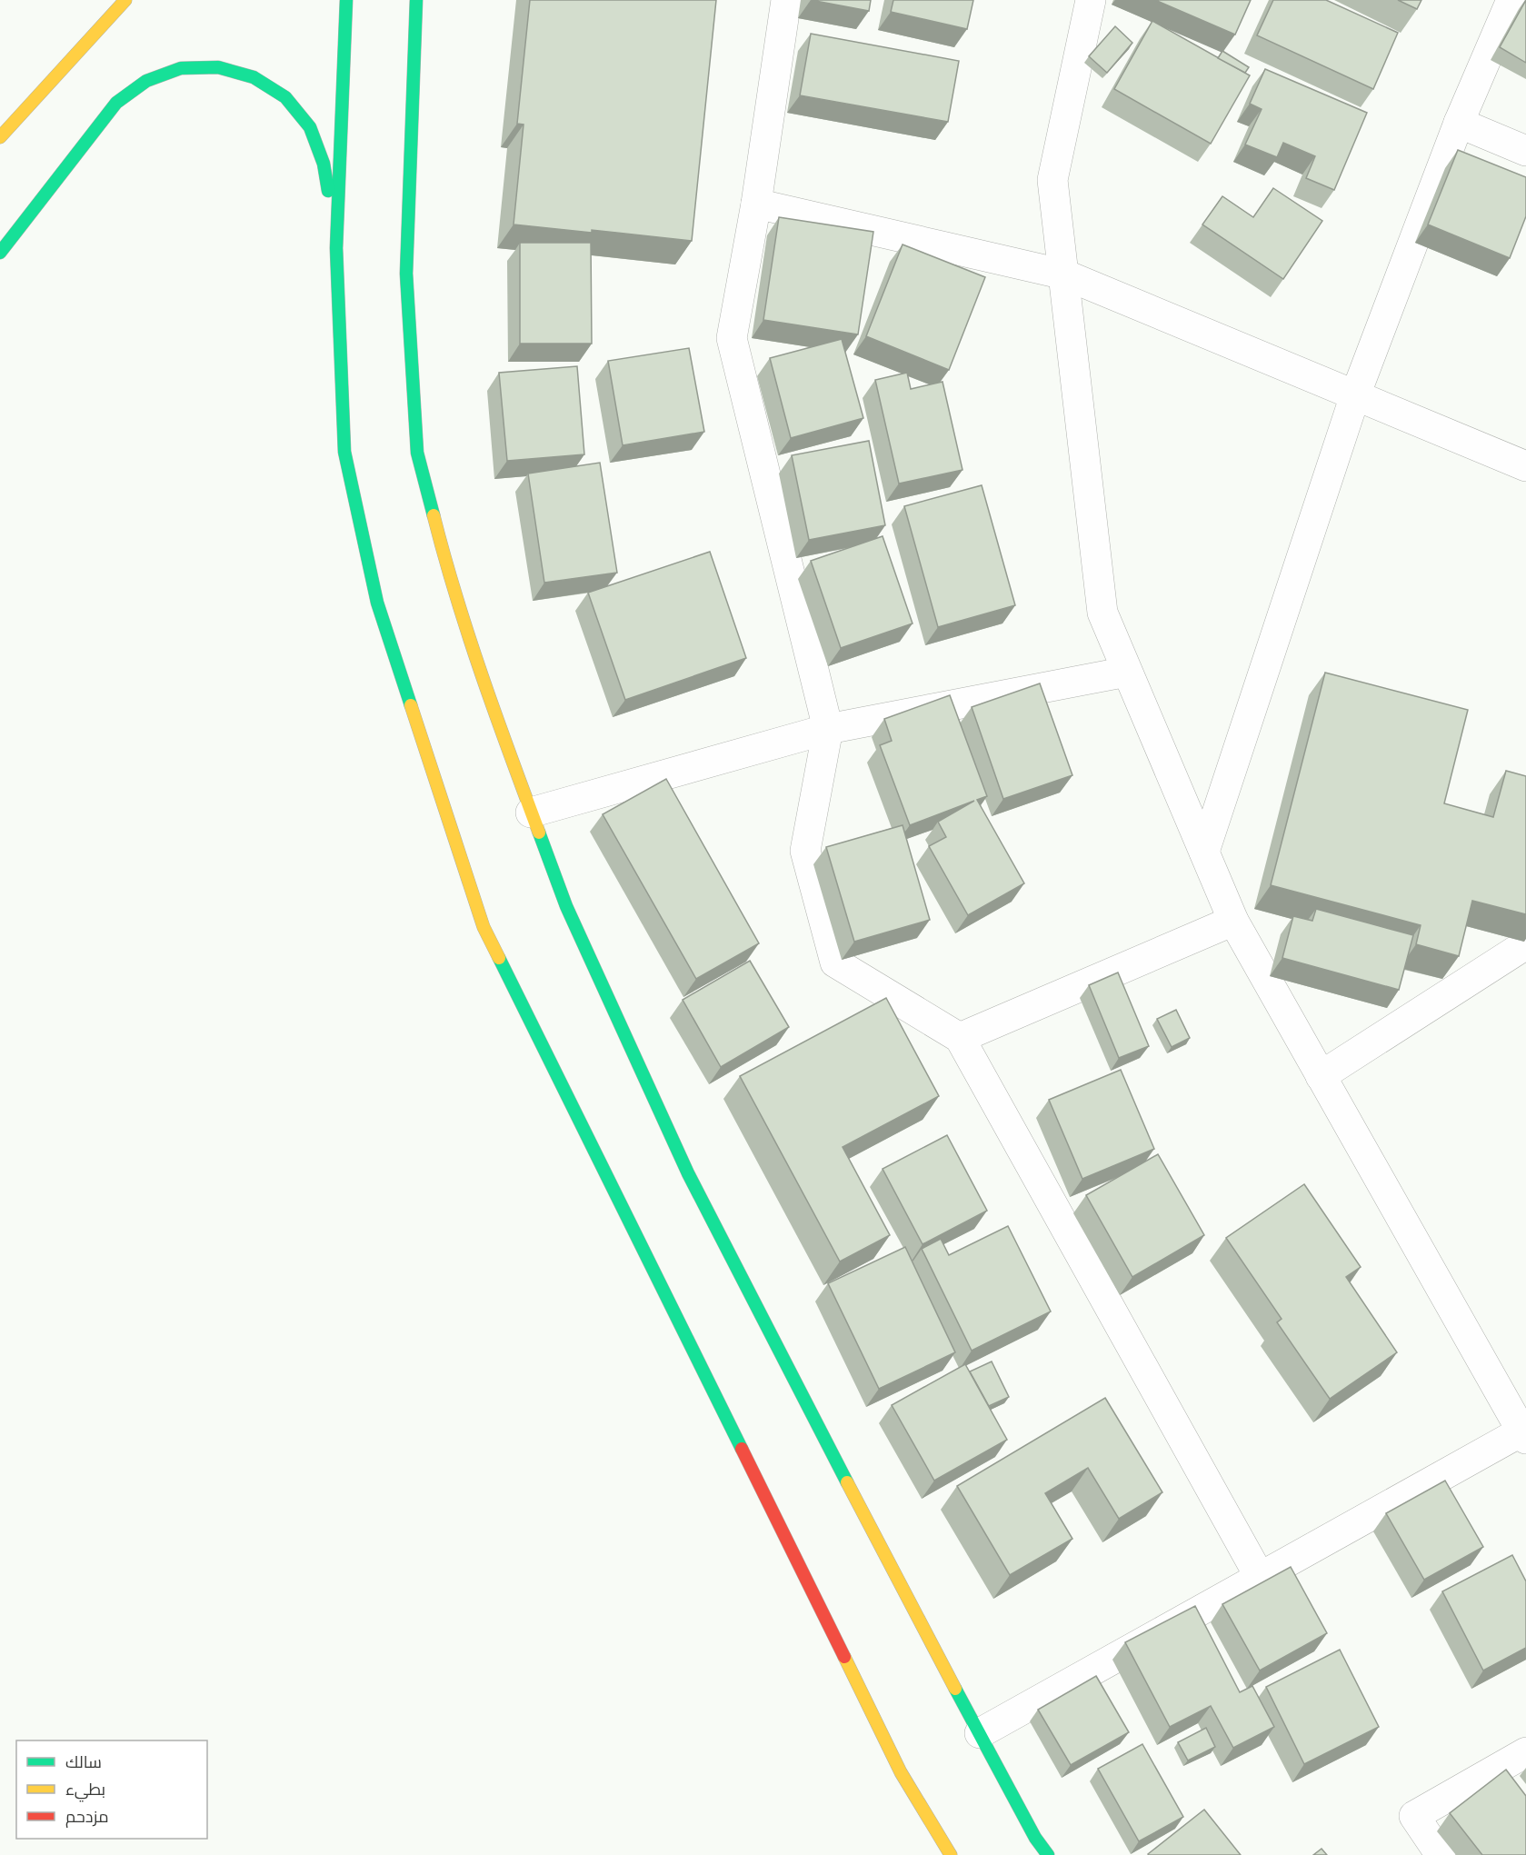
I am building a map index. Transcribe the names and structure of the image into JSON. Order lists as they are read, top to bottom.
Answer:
{
  "legend": ["سالك", "بطيء", "مزدحم"]
}
